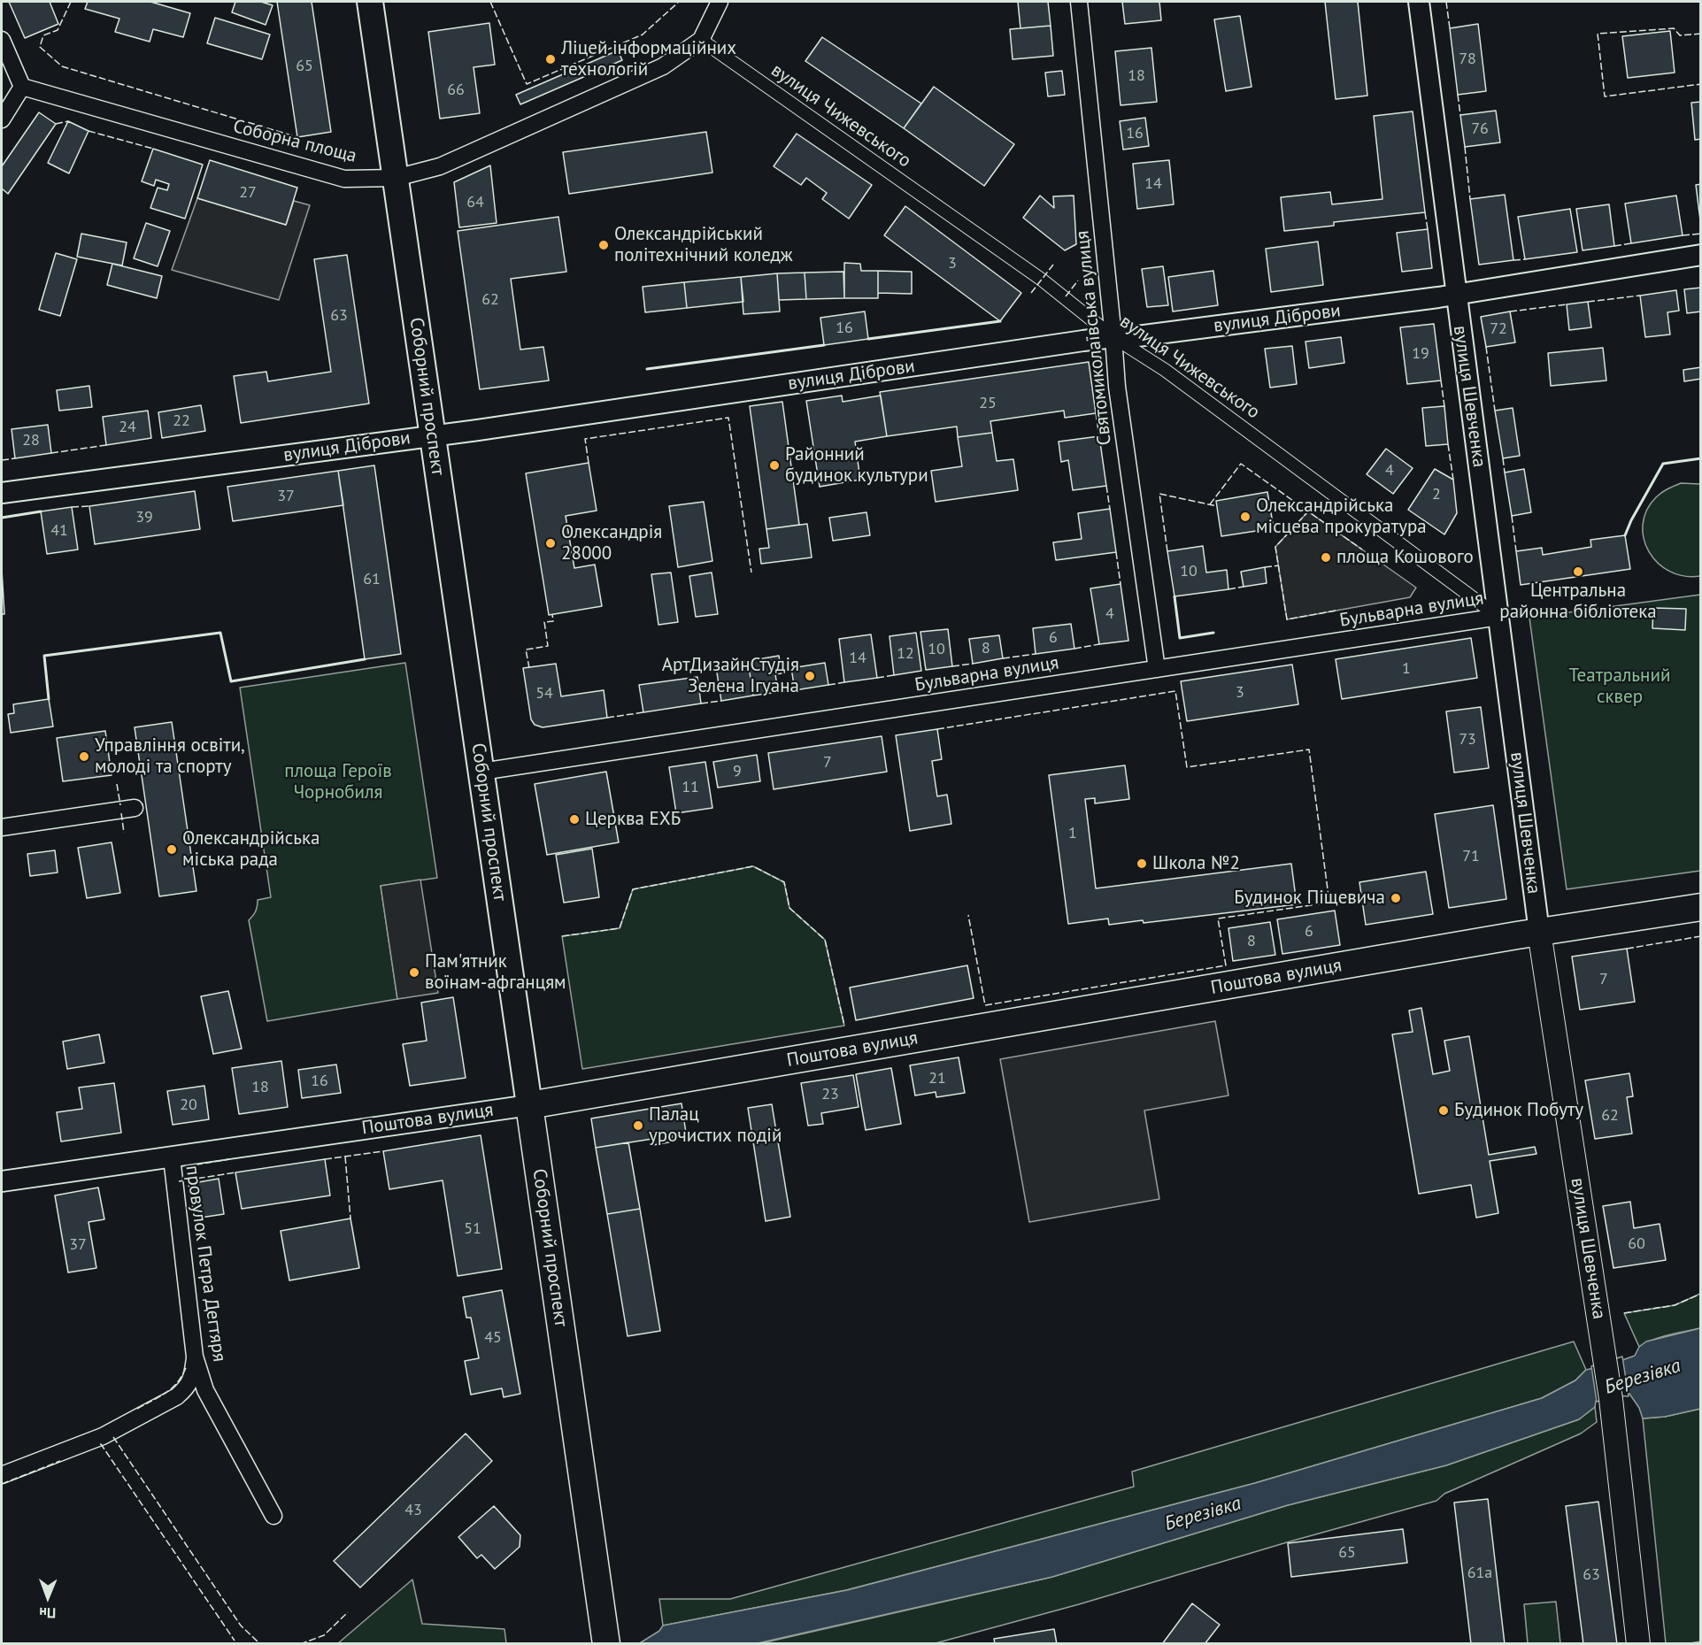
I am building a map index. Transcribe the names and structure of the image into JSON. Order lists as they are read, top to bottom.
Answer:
{
  "streets": {
    "highway": ["Соборний проспект", "Поштова вулиця"],
    "main road": ["вулиця Шевченка"],
    "street": [
      "вулиця Чижевського",
      "Соборна площа",
      "вулиця Діброви",
      "Святомиколаївська вулиця",
      "Бульварна вулиця",
      "провулок Петра Дегтяря"
    ]
  },
  "crossings": [
    ["вулиця Чижевського", "Соборна площа"],
    ["вулиця Чижевського", "вулиця Діброви"],
    ["вулиця Чижевського", "Святомиколаївська вулиця"],
    ["вулиця Чижевського", "вулиця Шевченка"],
    ["вулиця Чижевського", "Бульварна вулиця"],
    ["Соборна площа", "Соборний проспект"],
    ["вулиця Діброви", "Святомиколаївська вулиця"],
    ["вулиця Діброви", "Соборний проспект"],
    ["вулиця Діброви", "вулиця Шевченка"],
    ["Святомиколаївська вулиця", "Бульварна вулиця"],
    ["Соборний проспект", "Бульварна вулиця"],
    ["Соборний проспект", "Поштова вулиця"],
    ["вулиця Шевченка", "Бульварна вулиця"],
    ["вулиця Шевченка", "Поштова вулиця"],
    ["Поштова вулиця", "провулок Петра Дегтяря"]
  ],
  "water": ["Березівка"],
  "parks": ["Театральний сквер", "площа Героїв Чорнобиля"],
  "places": [
    "Ліцей інформаційних технологій",
    "Олександрійський політехнічний коледж",
    "Районний будинок культури",
    "Олександрійська місцева прокуратура",
    "Олександрія 28000",
    "площа Кошового",
    "Центральна районна бібліотека",
    "АртДизайнСтудія Зелена Ігуана",
    "Управління освіти, молоді та спорту",
    "Церква ЕХБ",
    "Олександрійська міська рада",
    "Школа №2",
    "Будинок Піщевича",
    "Пам'ятник воїнам-афганцям",
    "Будинок Побуту",
    "Палац урочистих подій"
  ],
  "house_numbers": [
    "78",
    "65",
    "18",
    "66",
    "76",
    "16",
    "14",
    "27",
    "64",
    "3",
    "62",
    "63",
    "16",
    "72",
    "19",
    "25",
    "22",
    "24",
    "28",
    "4",
    "2",
    "37",
    "39",
    "41",
    "10",
    "61",
    "4",
    "6",
    "8",
    "10",
    "12",
    "14",
    "1",
    "3",
    "54",
    "73",
    "7",
    "9",
    "11",
    "1",
    "71",
    "6",
    "8",
    "7",
    "21",
    "16",
    "18",
    "23",
    "20",
    "62",
    "51",
    "60",
    "37",
    "45",
    "43",
    "65",
    "61а",
    "63"
  ],
  "north": "bottom"
}
